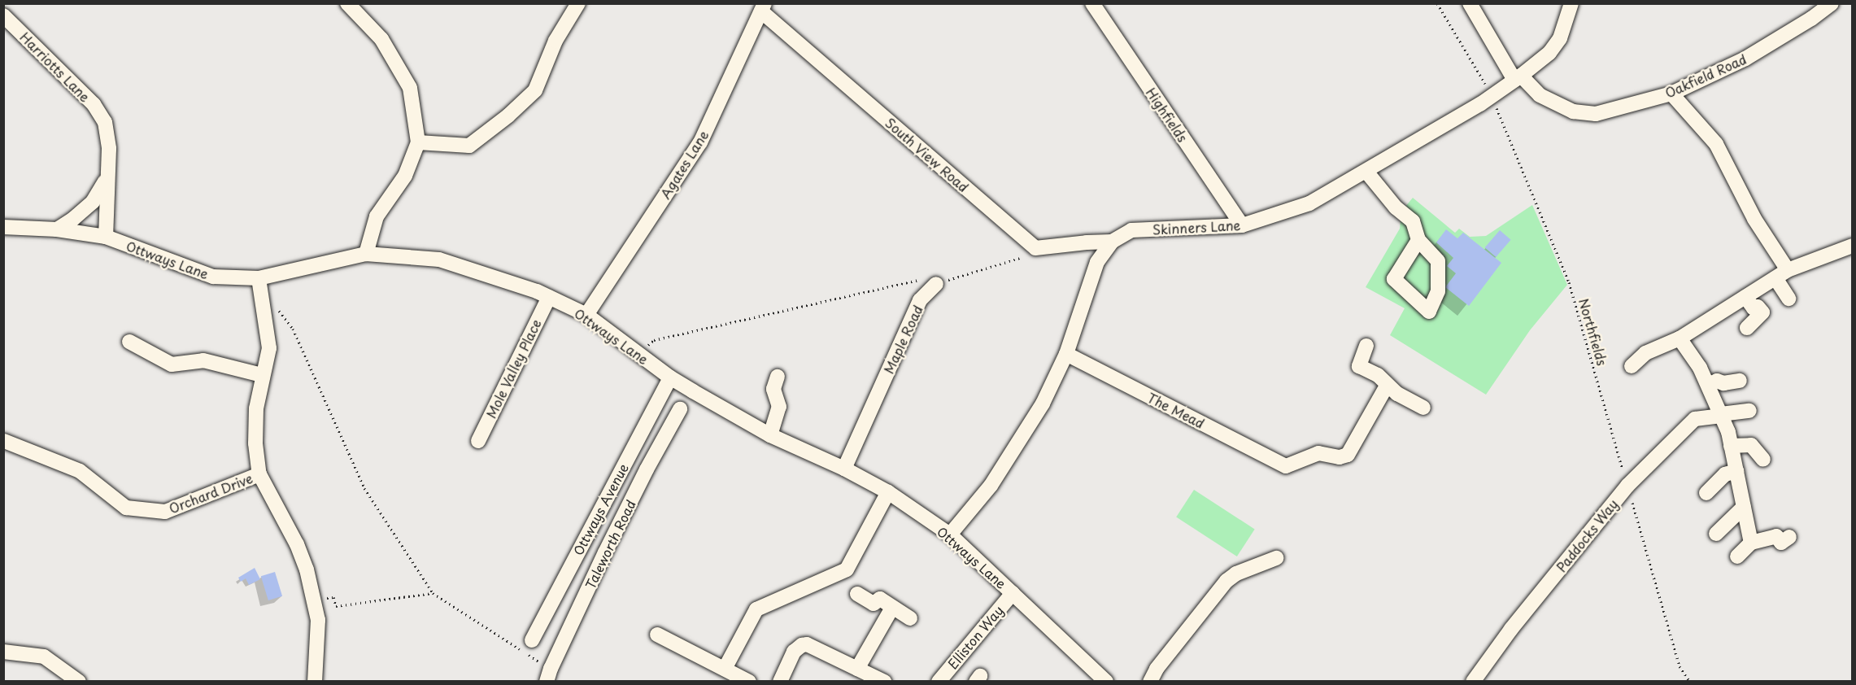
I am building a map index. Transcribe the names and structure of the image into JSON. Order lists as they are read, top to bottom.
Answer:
{
  "streets": {
    "street": [
      "Harriotts Lane",
      "Oakfield Road",
      "Highfields",
      "South View Road",
      "Agates Lane",
      "Skinners Lane",
      "Ottways Lane",
      "Maple Road",
      "Mole Valley Place",
      "The Mead",
      "Orchard Drive",
      "Ottways Avenue",
      "Paddocks Way",
      "Taleworth Road",
      "Elliston Way"
    ],
    "path": ["Northfields"]
  },
  "crossings": [
    ["Harriotts Lane", "Ottways Lane"],
    ["Oakfield Road", "Skinners Lane"],
    ["Highfields", "Skinners Lane"],
    ["South View Road", "Agates Lane"],
    ["Agates Lane", "Ottways Lane"],
    ["Skinners Lane", "Ottways Lane"],
    ["Skinners Lane", "Northfields"],
    ["Skinners Lane", "The Mead"],
    ["Ottways Lane", "Maple Road"],
    ["Ottways Lane", "Mole Valley Place"],
    ["Ottways Lane", "Ottways Avenue"],
    ["Ottways Lane", "Elliston Way"],
    ["Northfields", "Paddocks Way"]
  ]
}
